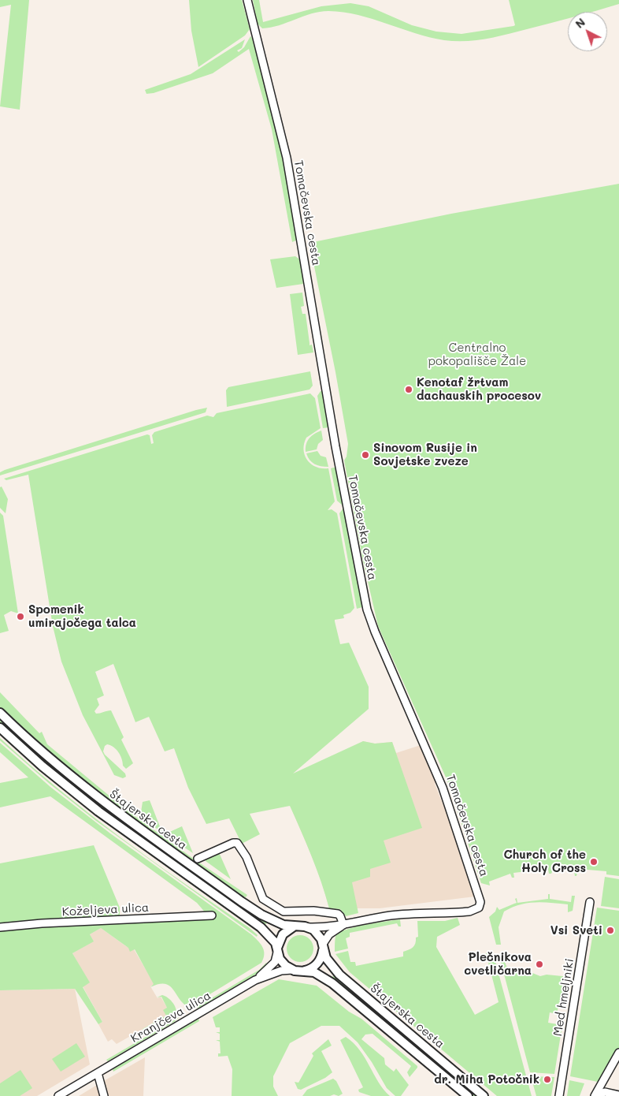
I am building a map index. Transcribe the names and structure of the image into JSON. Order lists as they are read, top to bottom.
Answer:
{
  "streets": {
    "main road": ["Štajerska cesta"],
    "street": [
      "Tomačevska cesta",
      "Koželjeva ulica",
      "Med hmeljniki",
      "Kranjčeva ulica"
    ]
  },
  "crossings": [
    ["Tomačevska cesta", "Štajerska cesta"],
    ["Tomačevska cesta", "Kranjčeva ulica"],
    ["Štajerska cesta", "Kranjčeva ulica"]
  ],
  "parks": ["Centralno pokopališče Žale"],
  "places": [
    "Kenotaf žrtvam dachauskih procesov",
    "Sinovom Rusije in Sovjetske zveze",
    "Spomenik umirajočega talca",
    "Church of the Holy Cross",
    "Vsi Sveti",
    "Plečnikova cvetličarna",
    "dr. Miha Potočnik"
  ],
  "north": "top left"
}
